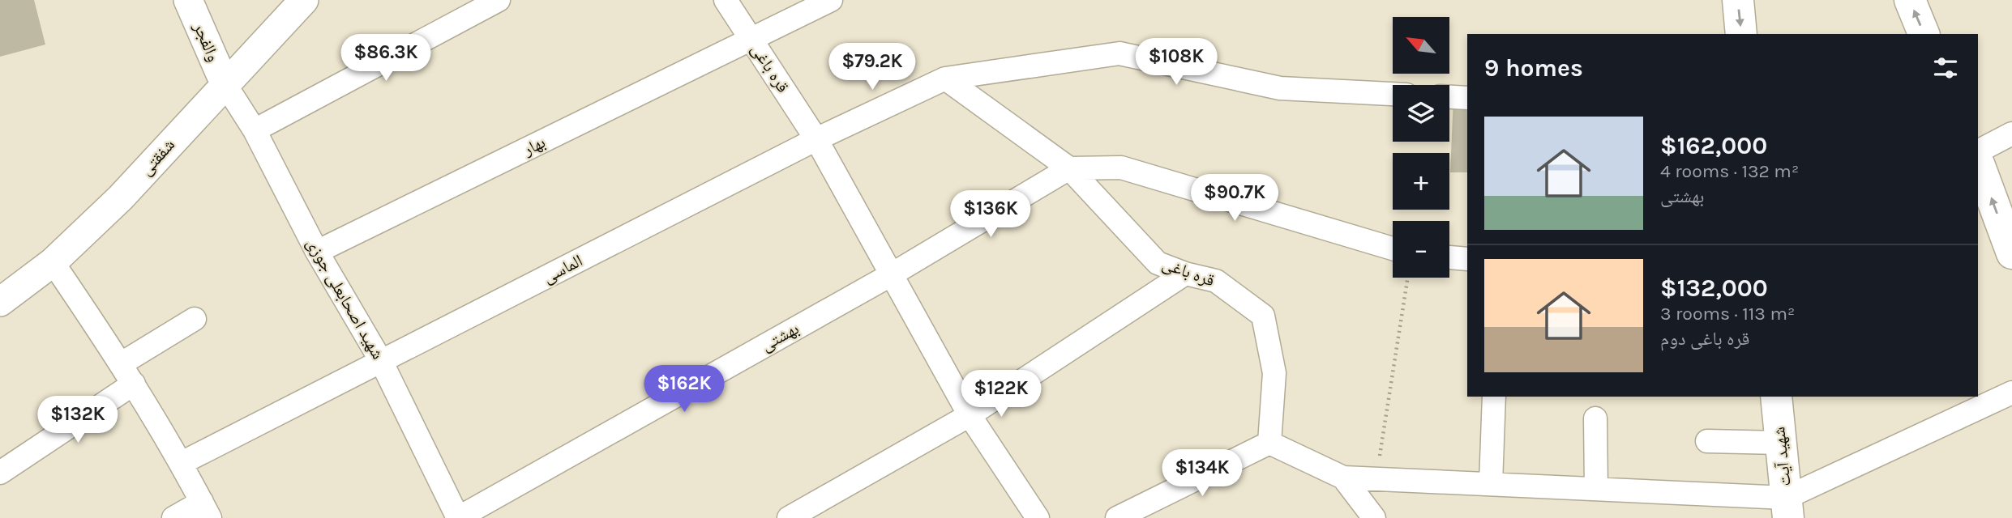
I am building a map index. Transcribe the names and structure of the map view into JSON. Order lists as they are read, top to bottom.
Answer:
{
  "streets": {
    "main road": ["شهید آیت"],
    "street": [
      "والفجر",
      "قره باغی",
      "بهار",
      "شفقتی",
      "الماسی",
      "شهید اصحابعلی جوزی",
      "بهشتی"
    ]
  },
  "crossings": [
    ["والفجر", "شفقتی"],
    ["والفجر", "شهید اصحابعلی جوزی"],
    ["قره باغی", "بهار"],
    ["قره باغی", "الماسی"],
    ["قره باغی", "بهشتی"],
    ["بهار", "شهید اصحابعلی جوزی"],
    ["شفقتی", "شهید اصحابعلی جوزی"],
    ["الماسی", "شهید اصحابعلی جوزی"],
    ["شهید اصحابعلی جوزی", "بهشتی"]
  ],
  "north": "top left",
  "page": {
    "map_buttons": ["+", "−"],
    "price": [
      "$86.3K",
      "$108K",
      "$79.2K",
      "$90.7K",
      "$136K",
      "$162K",
      "$122K",
      "$132K",
      "$134K"
    ],
    "heading": "9 homes",
    "list": [
      {
        "name": "$162,000",
        "note": "4 rooms · 132 m² · بهشتی"
      },
      {
        "name": "$132,000",
        "note": "3 rooms · 113 m² · قره باغی دوم"
      }
    ]
  }
}
